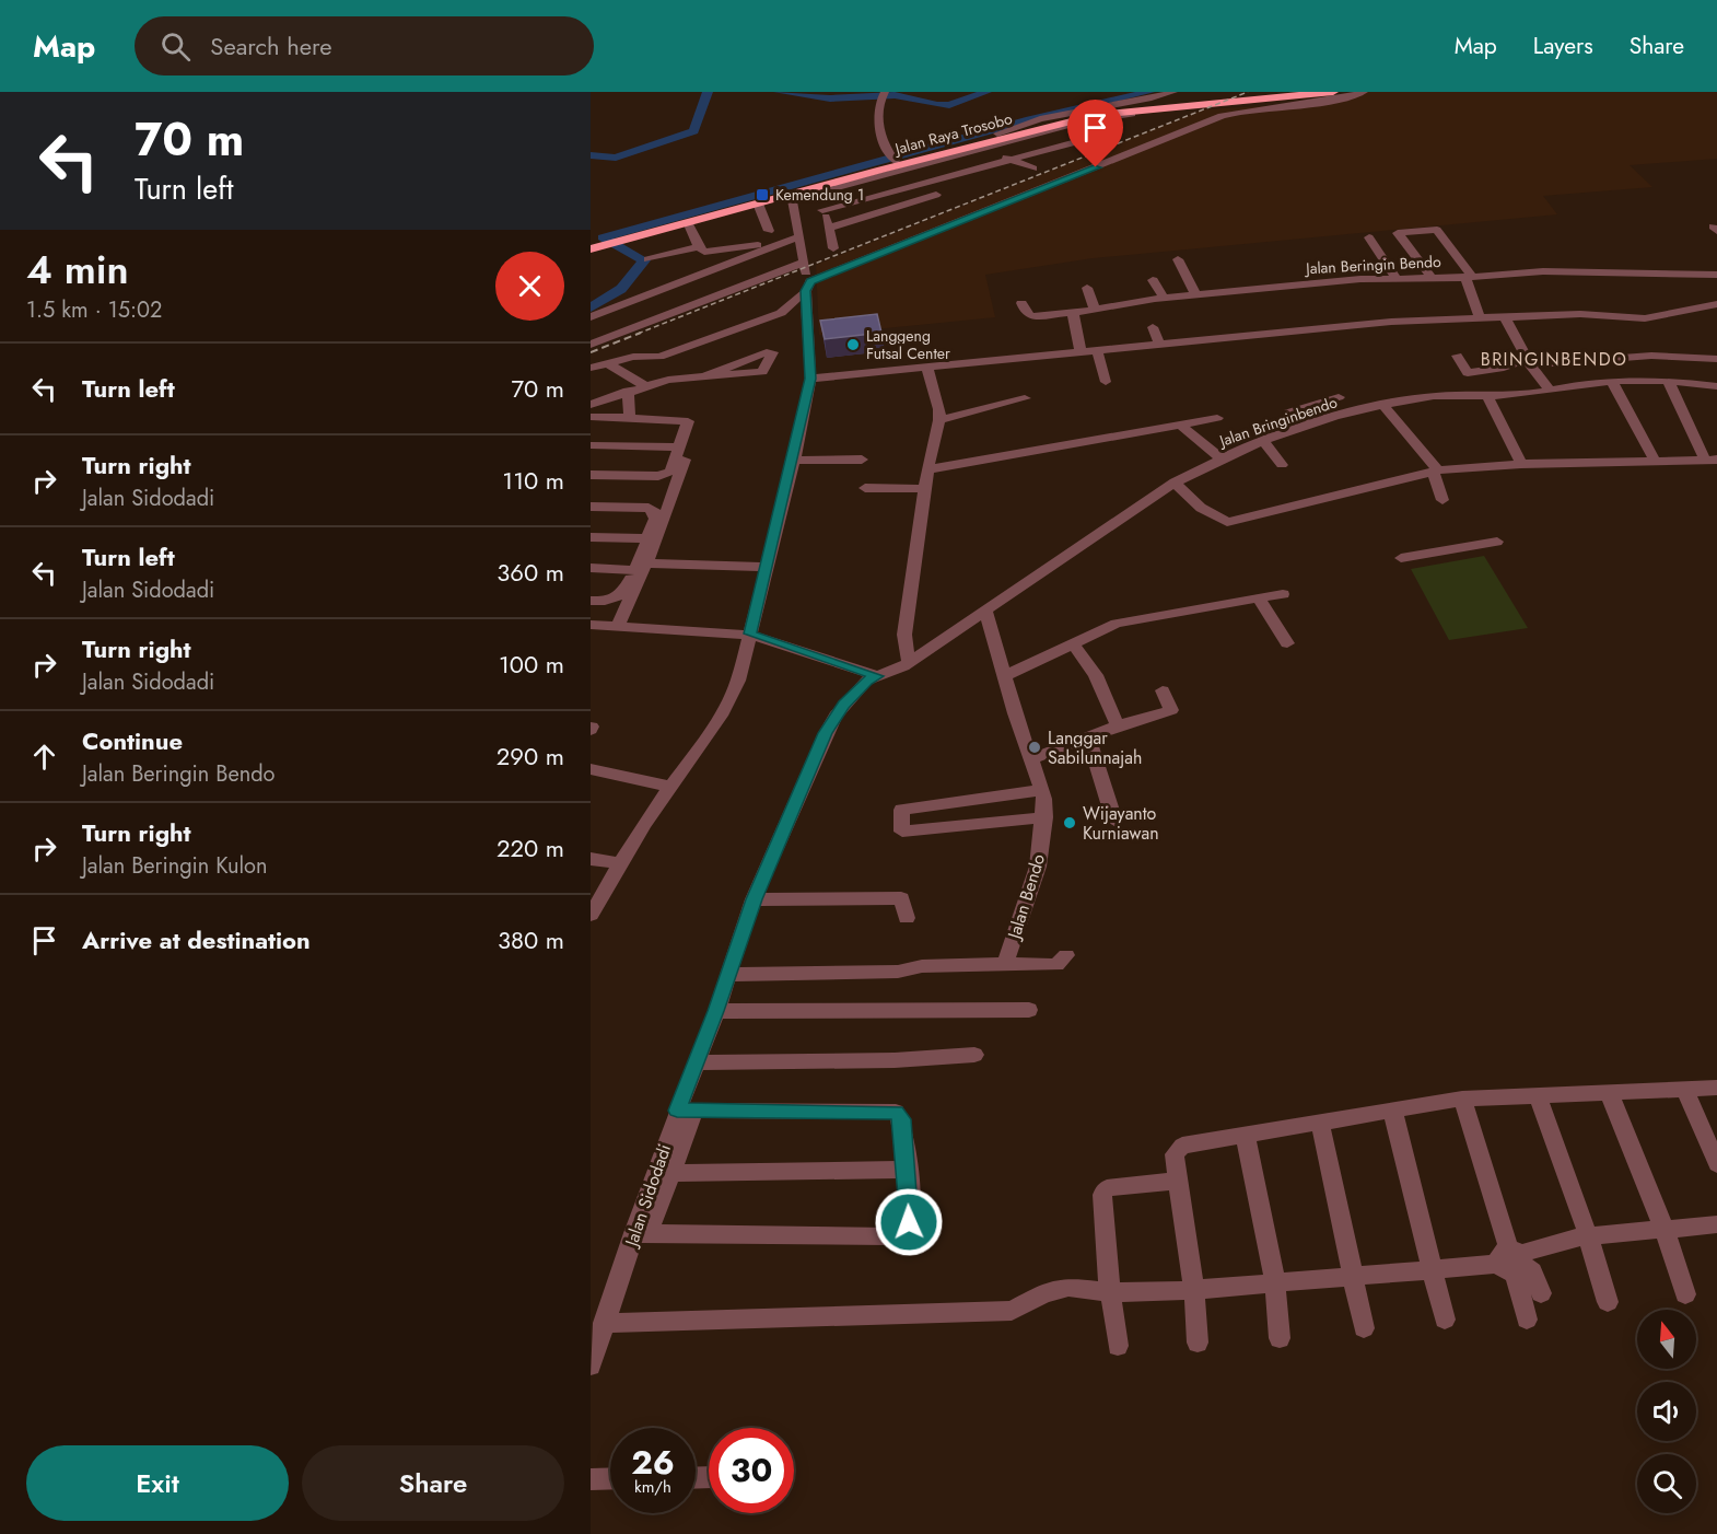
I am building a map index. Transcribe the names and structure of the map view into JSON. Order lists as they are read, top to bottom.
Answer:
{
  "streets": {
    "highway": ["Jalan Raya Trosobo"],
    "street": [
      "Jalan Beringin Bendo",
      "Jalan Bringinbendo",
      "Jalan Bendo",
      "Jalan Sidodadi"
    ]
  },
  "crossings": [
    ["Jalan Bringinbendo", "Jalan Bendo"],
    ["Jalan Bringinbendo", "Jalan Sidodadi"],
    ["Jalan Bendo", "Jalan Sidodadi"]
  ],
  "districts": ["BRINGINBENDO"],
  "places": {
    "transit": ["Kemendung 1"],
    "other": ["Langgeng Futsal Center", "Langgar Sabilunnajah", "Wijayanto Kurniawan"]
  },
  "north": "top",
  "page": {
    "header": "Map",
    "search": "Search here",
    "nav": ["Map", "Layers", "Share"],
    "turn": ["70 m", "Turn left"],
    "heading": ["4 min", "1.5 km · 15:02"],
    "list": [
      {
        "name": "Turn left",
        "value": "70 m"
      },
      {
        "name": "Turn right",
        "note": "Jalan Sidodadi",
        "value": "110 m"
      },
      {
        "name": "Turn left",
        "note": "Jalan Sidodadi",
        "value": "360 m"
      },
      {
        "name": "Turn right",
        "note": "Jalan Sidodadi",
        "value": "100 m"
      },
      {
        "name": "Continue",
        "note": "Jalan Beringin Bendo",
        "value": "290 m"
      },
      {
        "name": "Turn right",
        "note": "Jalan Beringin Kulon",
        "value": "220 m"
      },
      {
        "name": "Arrive at destination",
        "value": "380 m"
      }
    ],
    "speed": "26 km/h",
    "limit": "30",
    "buttons": ["Exit", "Share"]
  }
}
